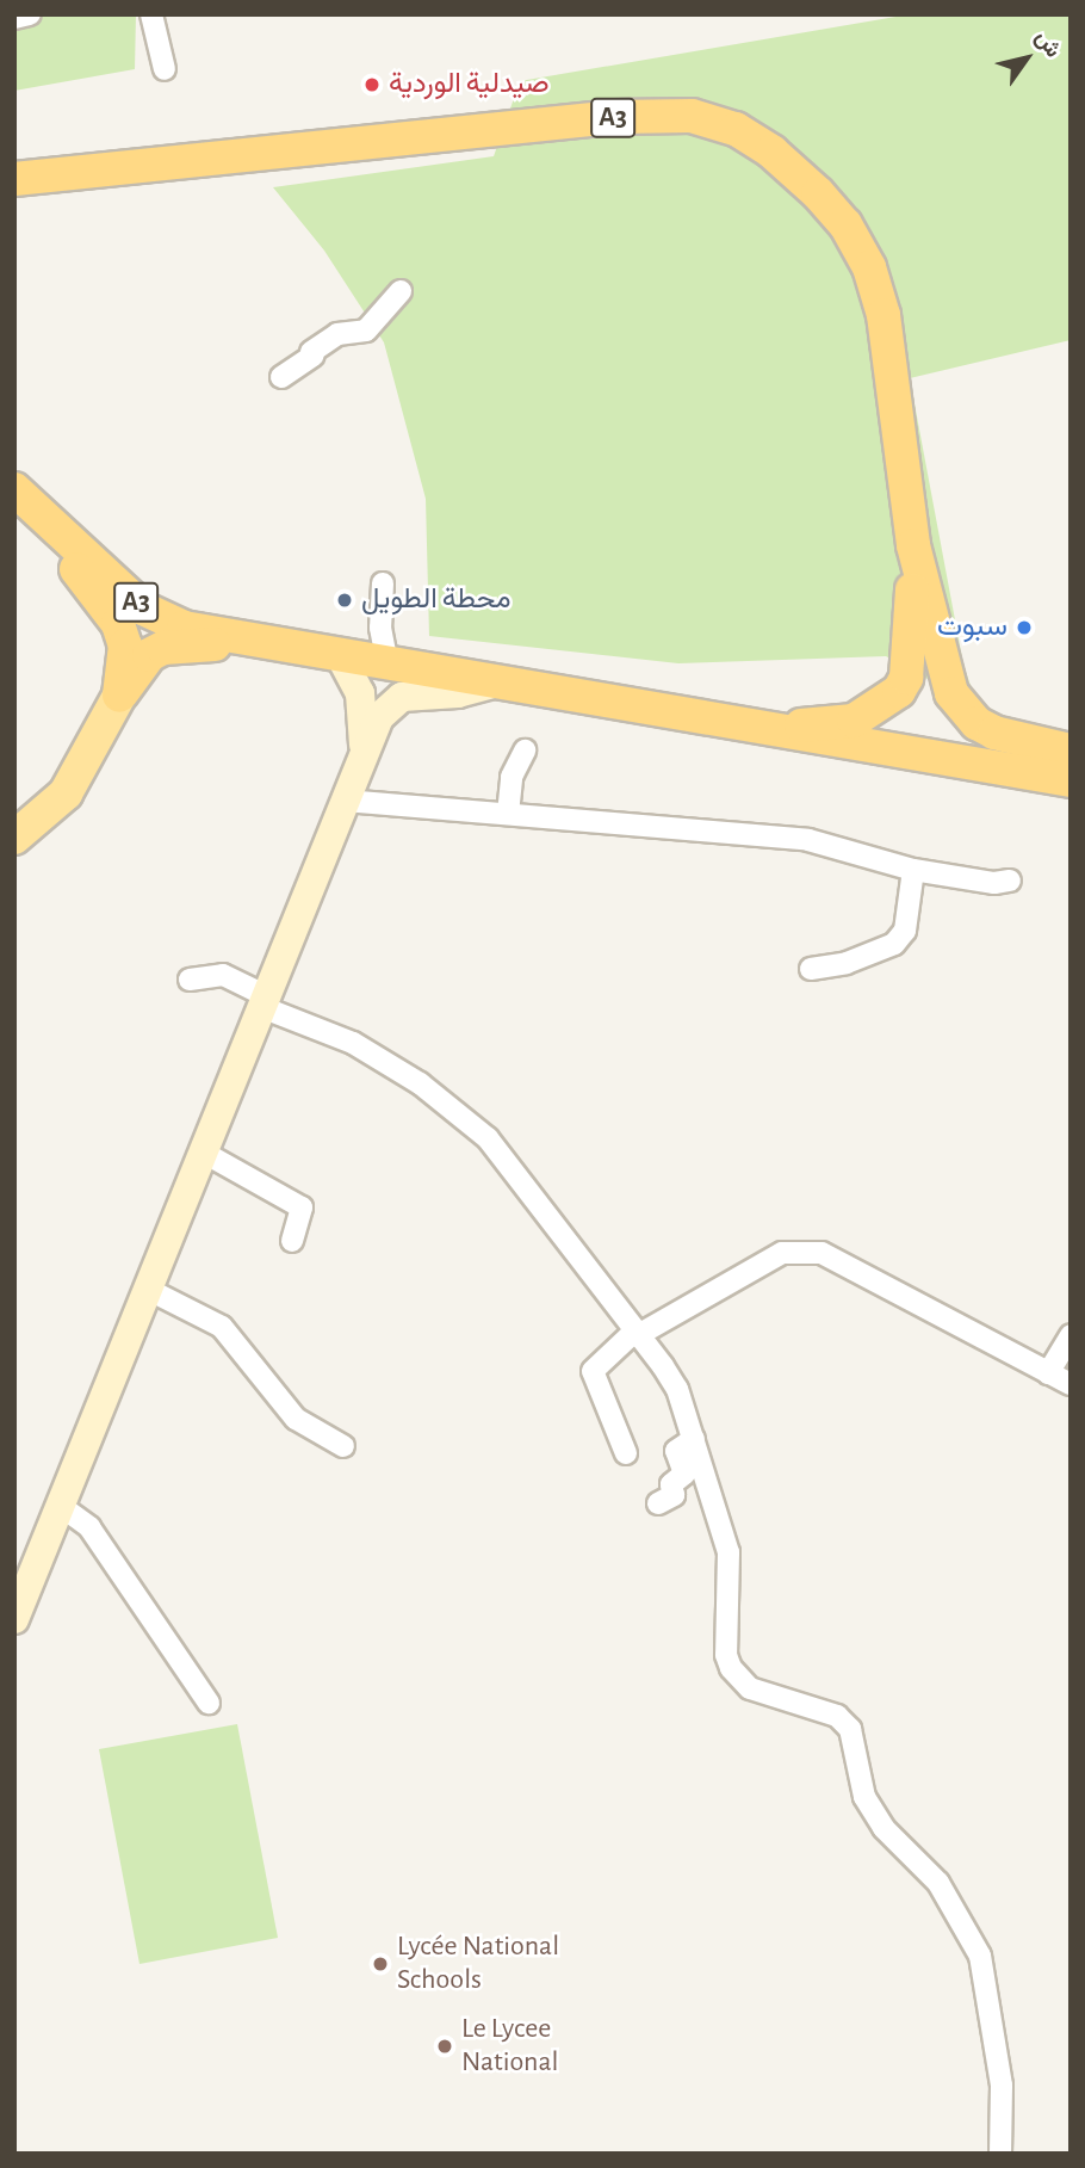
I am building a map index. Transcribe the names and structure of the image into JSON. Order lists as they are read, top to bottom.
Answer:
{
  "streets": {
    "highway": ["A3"]
  },
  "places": [
    "صيدلية الوردية",
    "محطة الطويل",
    "سبوت",
    "Lycée National Schools",
    "Le Lycee National"
  ],
  "north": "top right"
}
